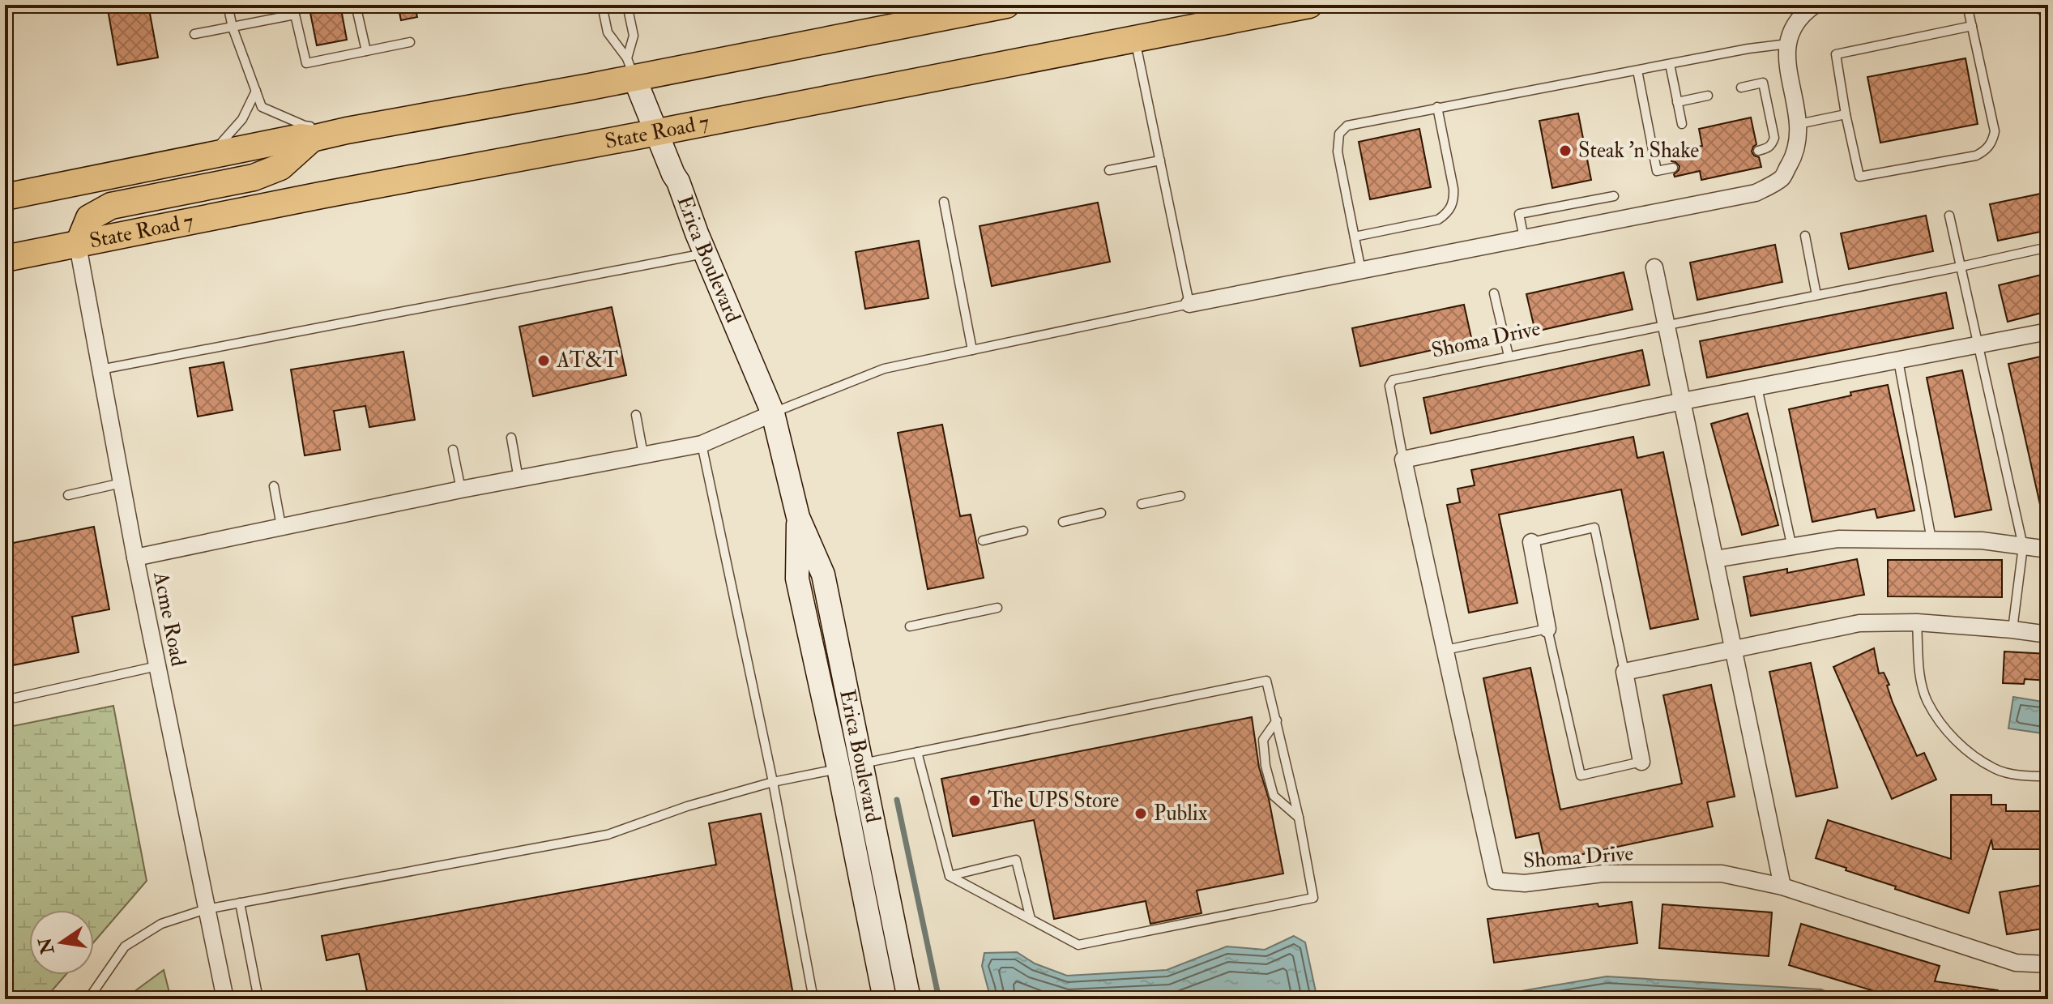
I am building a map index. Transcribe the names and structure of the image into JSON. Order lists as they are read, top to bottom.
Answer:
{
  "streets": {
    "main road": ["State Road 7"],
    "street": ["Erica Boulevard", "Shoma Drive", "Acme Road"]
  },
  "crossings": [
    ["State Road 7", "Erica Boulevard"],
    ["State Road 7", "Acme Road"]
  ],
  "places": [
    "Steak 'n Shake",
    "AT&T",
    "The UPS Store",
    "Publix"
  ],
  "north": "left"
}
